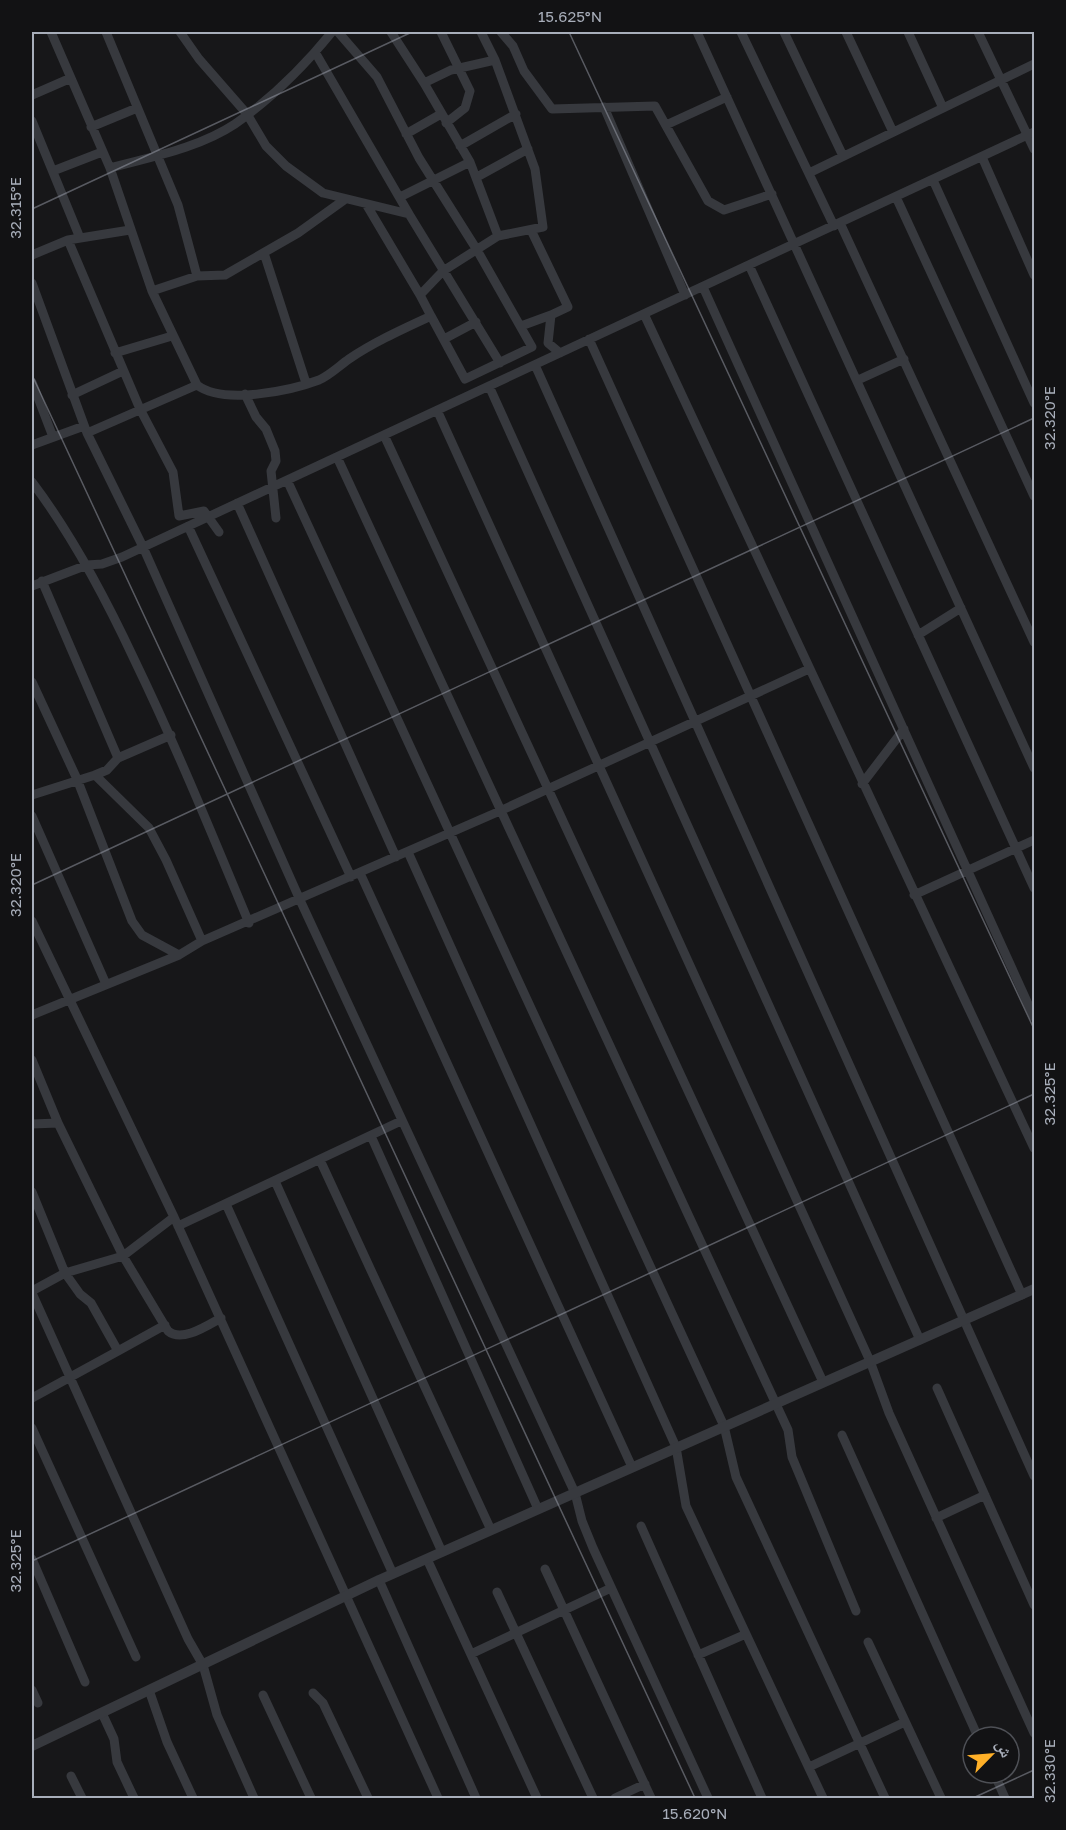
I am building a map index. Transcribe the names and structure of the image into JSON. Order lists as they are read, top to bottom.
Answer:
{
  "north": "top right",
  "coordinates": [
    "15.625°N",
    "32.315°E",
    "32.320°E",
    "32.325°E",
    "32.330°E",
    "15.620°N"
  ]
}
